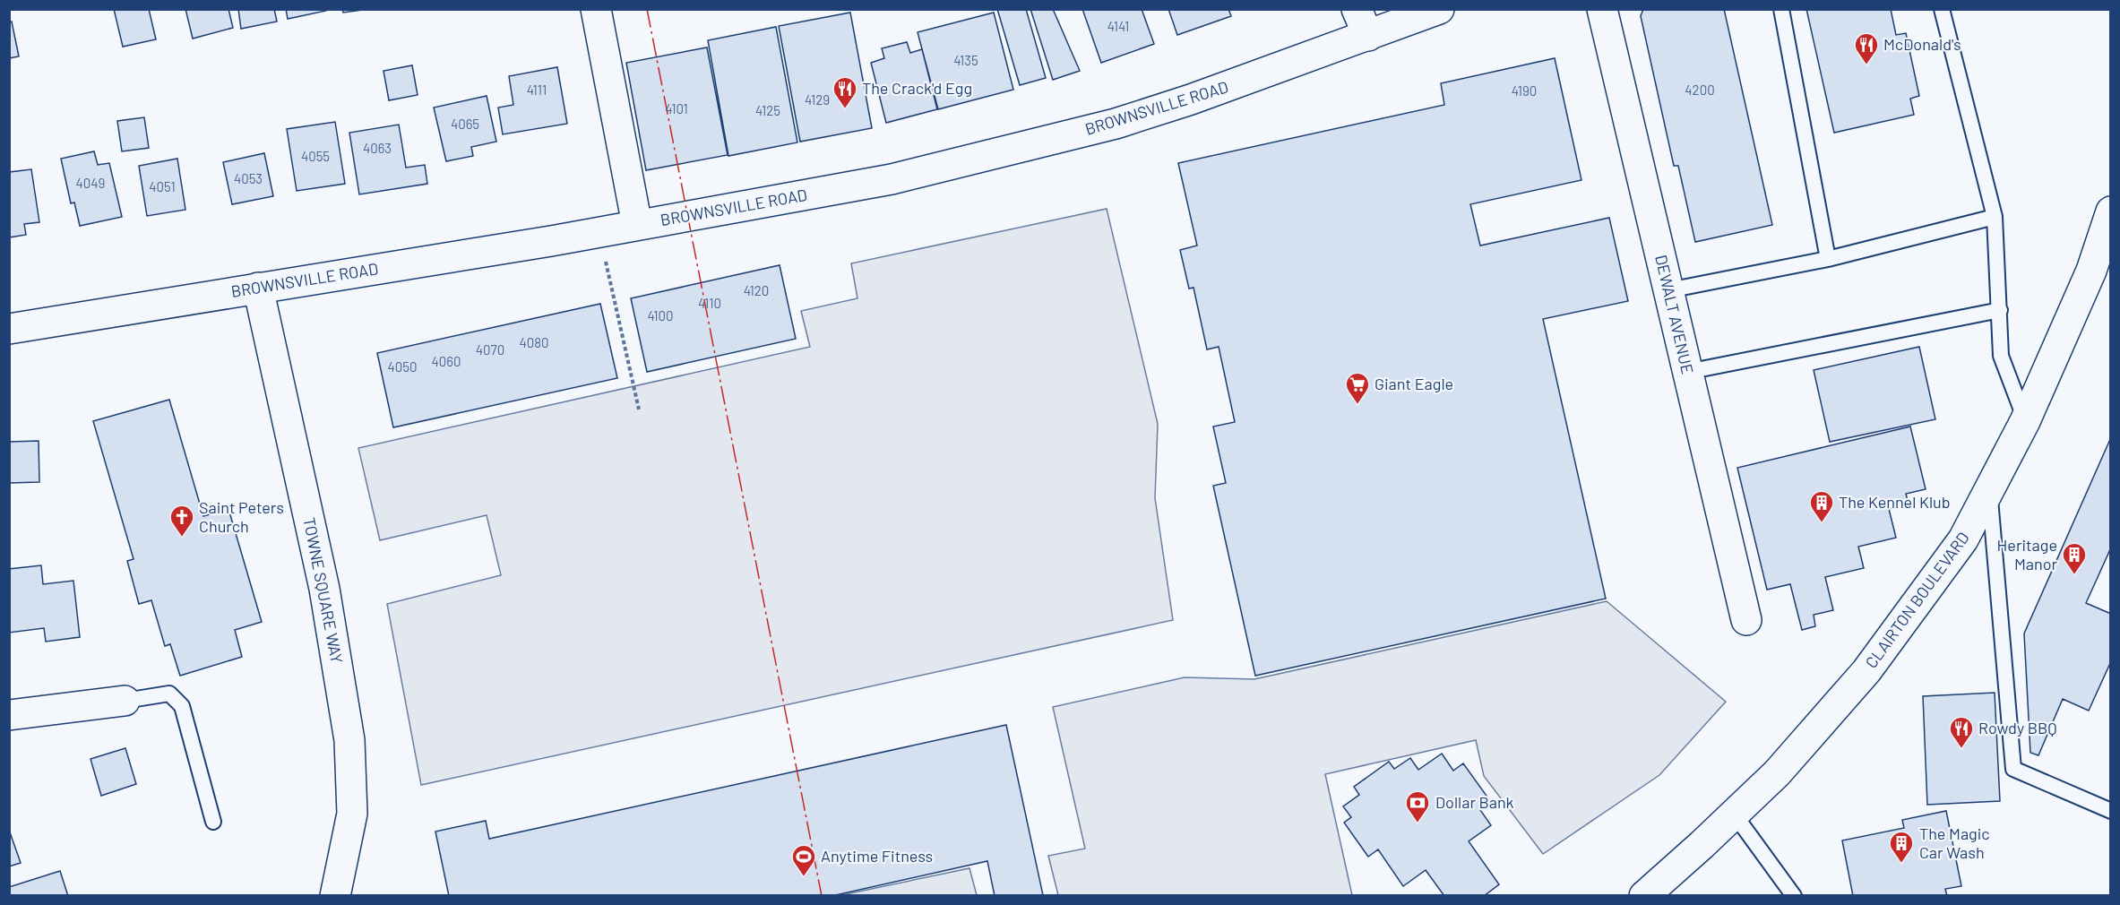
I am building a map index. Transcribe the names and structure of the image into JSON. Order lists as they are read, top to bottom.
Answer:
{
  "streets": {
    "main road": [
      "BROWNSVILLE ROAD",
      "DEWALT AVENUE",
      "TOWNE SQUARE WAY",
      "CLAIRTON BOULEVARD"
    ]
  },
  "crossings": [
    ["BROWNSVILLE ROAD", "TOWNE SQUARE WAY"]
  ],
  "places": {
    "restaurant": ["McDonald's", "The Crack'd Egg", "Rowdy BBQ"],
    "supermarket": ["Giant Eagle"],
    "building": ["The Kennel Klub", "Heritage Manor", "The Magic Car Wash"],
    "church": ["Saint Peters Church"],
    "bank": ["Dollar Bank"],
    "sports": ["Anytime Fitness"]
  },
  "house_numbers": [
    "4141",
    "4135",
    "4111",
    "4200",
    "4190",
    "4129",
    "4101",
    "4125",
    "4065",
    "4063",
    "4055",
    "4053",
    "4049",
    "4051",
    "4120",
    "4110",
    "4100",
    "4080",
    "4070",
    "4060",
    "4050"
  ]
}
